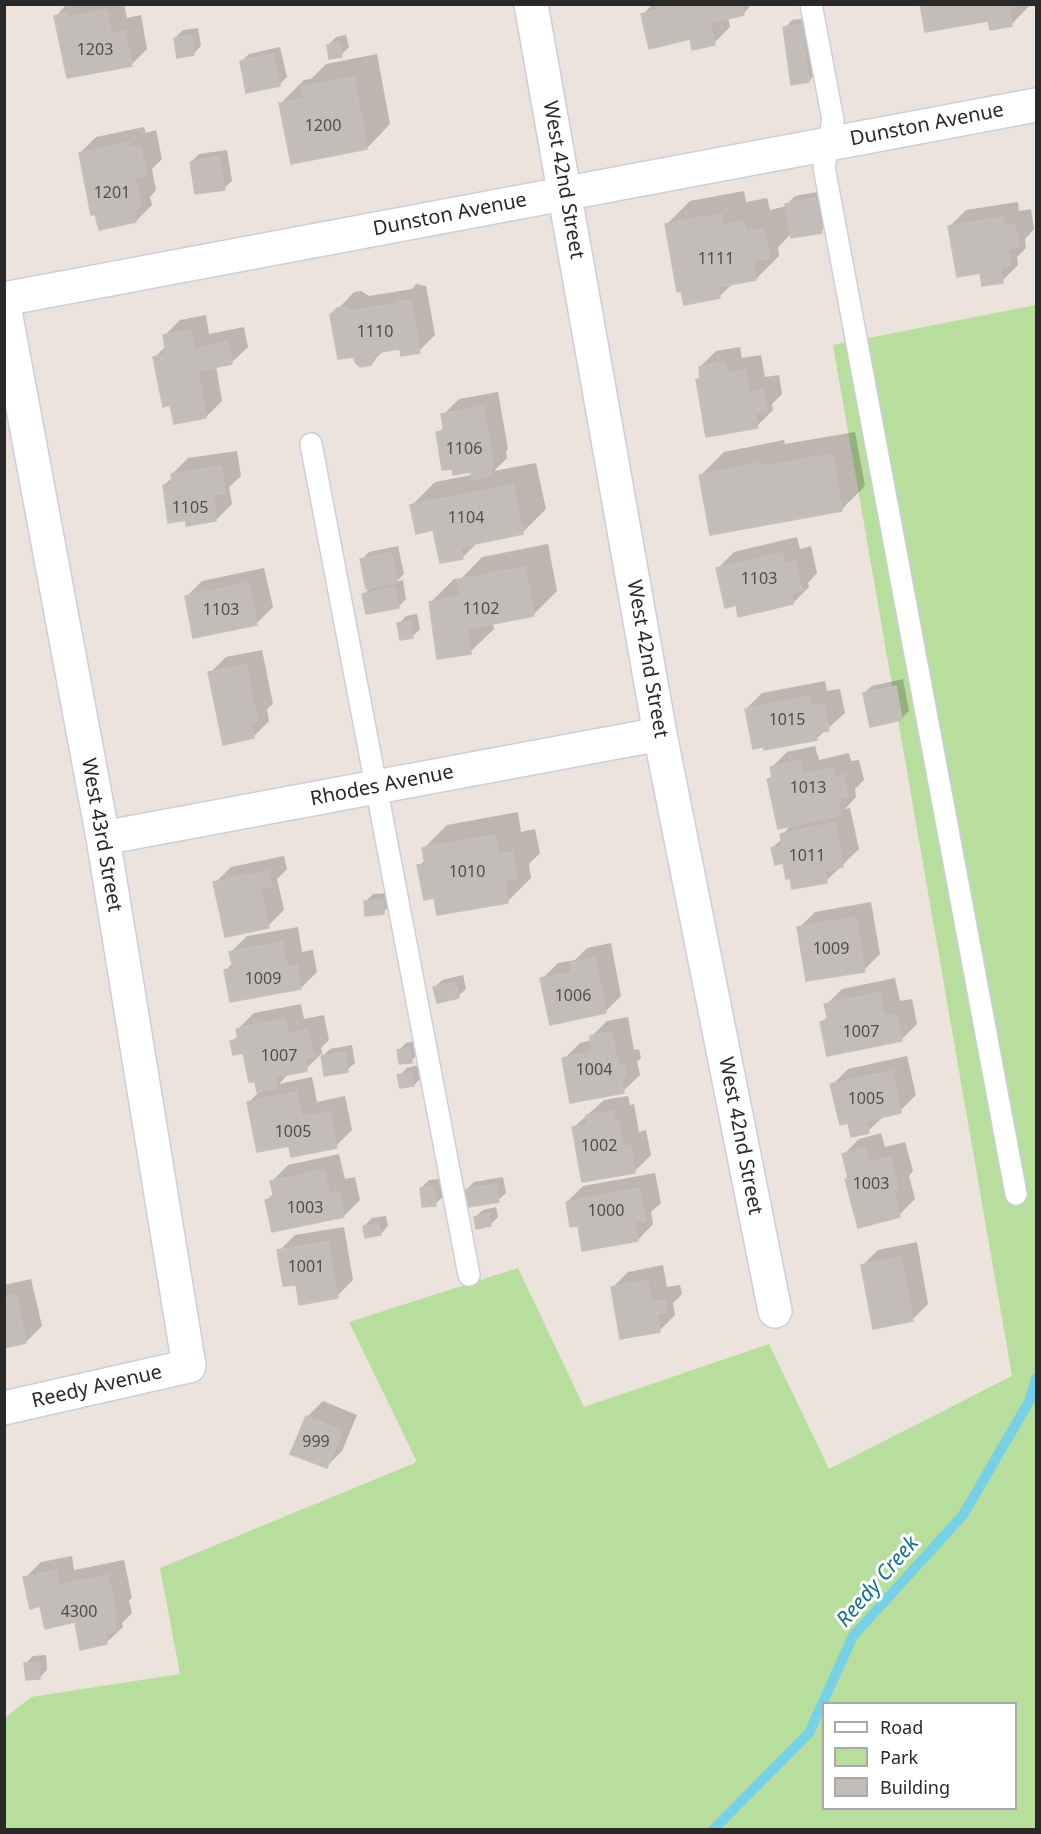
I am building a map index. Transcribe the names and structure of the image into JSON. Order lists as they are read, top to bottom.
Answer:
{
  "streets": {
    "street": [
      "Dunston Avenue",
      "West 42nd Street",
      "Rhodes Avenue",
      "West 43rd Street",
      "Reedy Avenue"
    ]
  },
  "crossings": [
    ["Dunston Avenue", "West 42nd Street"],
    ["West 42nd Street", "Rhodes Avenue"],
    ["Rhodes Avenue", "West 43rd Street"],
    ["West 43rd Street", "Reedy Avenue"]
  ],
  "water": ["Reedy Creek"],
  "house_numbers": [
    "1203",
    "1200",
    "1201",
    "1111",
    "1110",
    "1106",
    "1105",
    "1104",
    "1103",
    "1102",
    "1103",
    "1015",
    "1013",
    "1011",
    "1010",
    "1009",
    "1009",
    "1006",
    "1007",
    "1007",
    "1004",
    "1005",
    "1005",
    "1002",
    "1003",
    "1003",
    "1000",
    "1001",
    "999",
    "4300"
  ],
  "legend": ["Road", "Park", "Building"]
}
